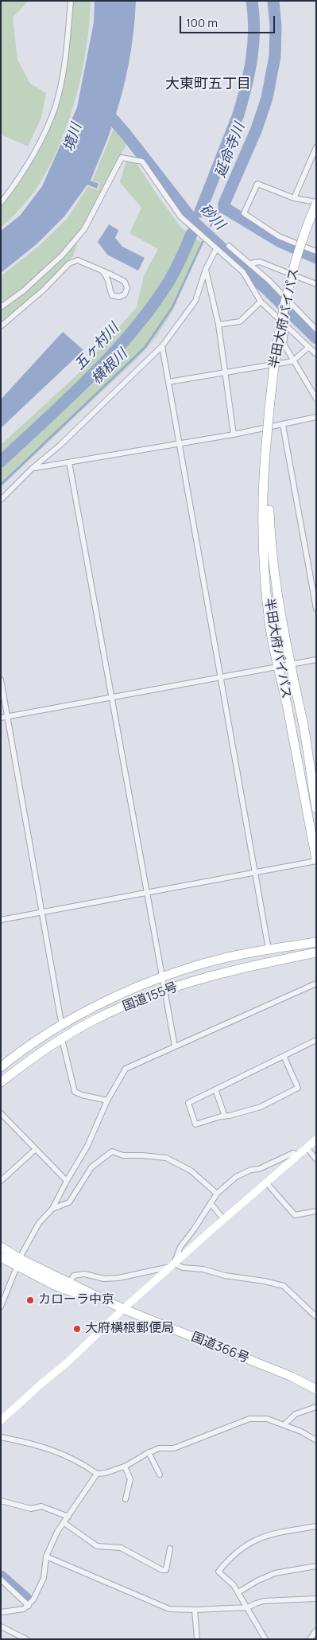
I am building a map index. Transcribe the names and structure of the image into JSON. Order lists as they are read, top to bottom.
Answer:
{
  "streets": {
    "highway": ["半田大府パイパス", "国道155号", "国道366号"]
  },
  "districts": ["大東町五丁目"],
  "water": [
    "境川",
    "延命寺川",
    "砂川",
    "五ヶ村川",
    "横根川"
  ],
  "places": ["カローラ中京", "大府横根郵便局"],
  "scale_bar": "100 m"
}
